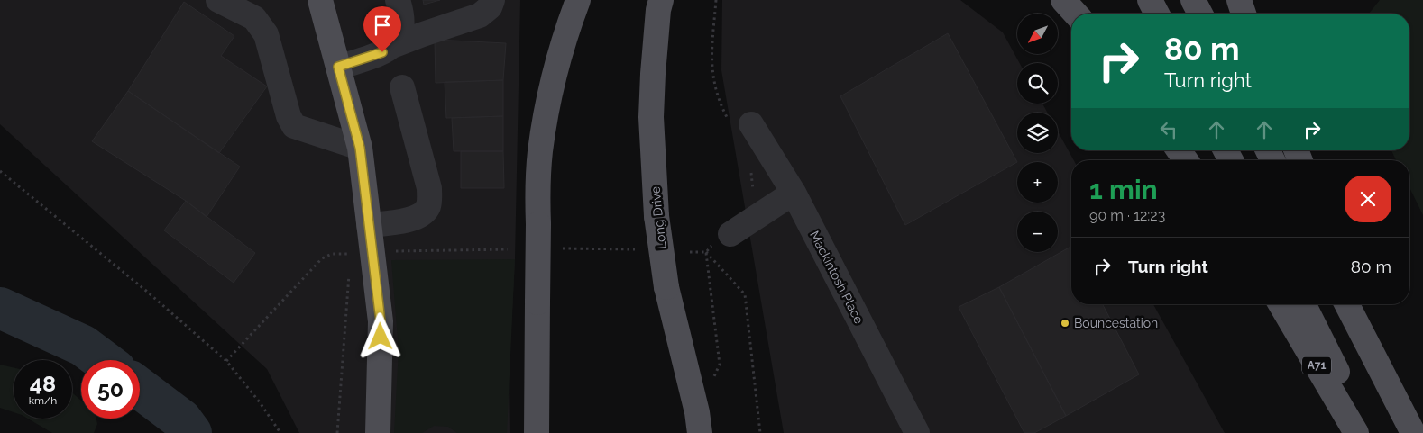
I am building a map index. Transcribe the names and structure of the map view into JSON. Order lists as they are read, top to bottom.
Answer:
{
  "streets": {
    "main road": ["Long Drive", "A71"],
    "street": ["Mackintosh Place"]
  },
  "places": ["Bouncestation"],
  "north": "bottom left",
  "page": {
    "map_buttons": ["+", "−"],
    "turn": ["80 m", "Turn right"],
    "heading": ["1 min", "90 m · 12:23"],
    "list": [
      {
        "name": "Turn right",
        "value": "80 m"
      }
    ],
    "speed": "48 km/h",
    "limit": "50"
  }
}
